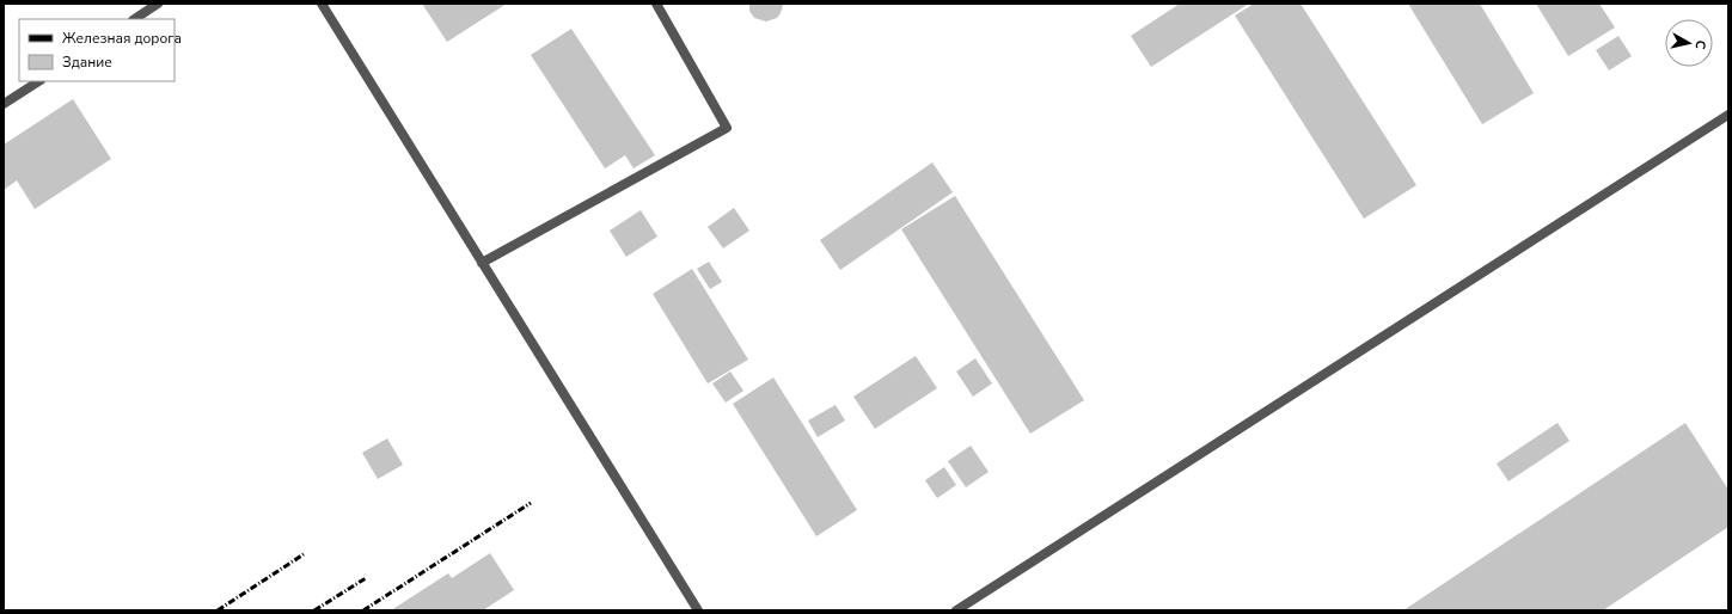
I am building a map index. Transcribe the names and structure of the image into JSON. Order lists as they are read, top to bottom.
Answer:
{
  "legend": ["Железная дорога", "Здание"],
  "north": "right"
}
